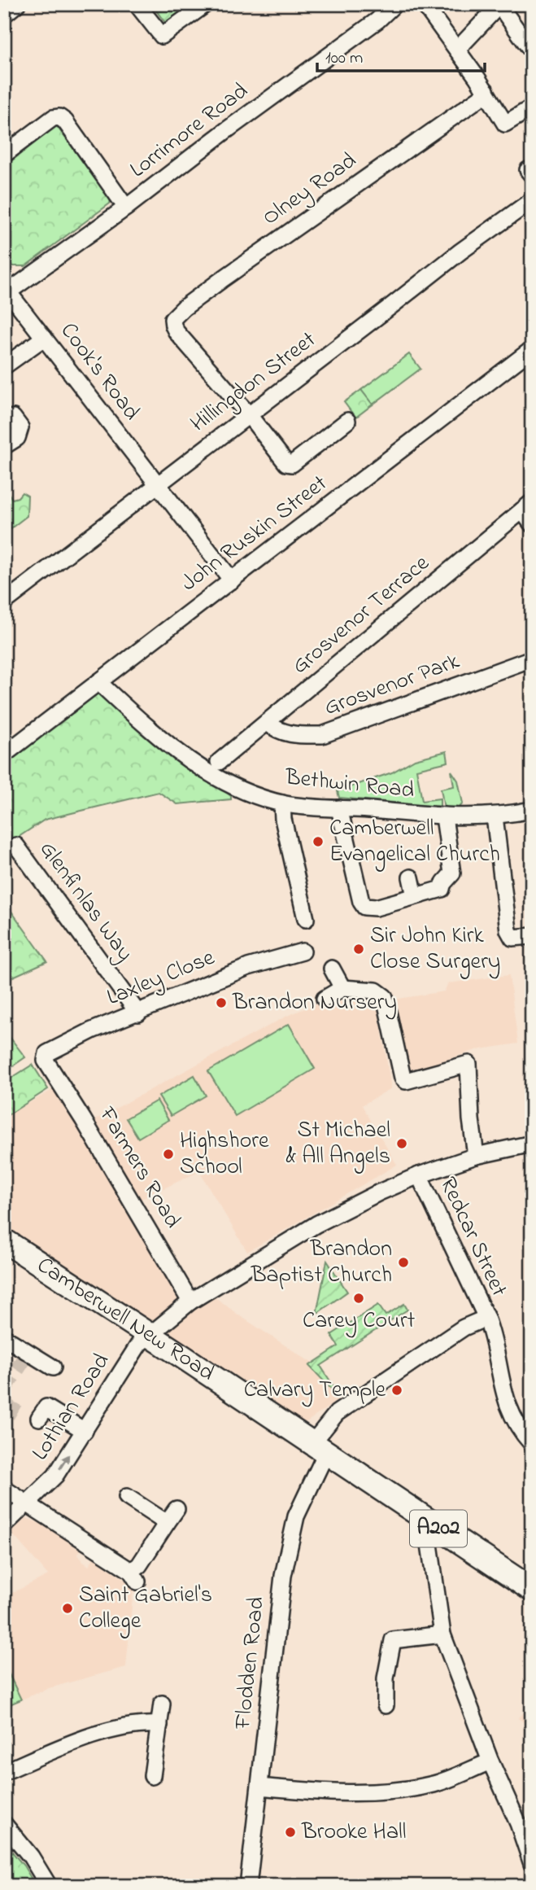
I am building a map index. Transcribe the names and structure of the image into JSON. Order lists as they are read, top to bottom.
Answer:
{
  "streets": {
    "highway": ["Camberwell New Road", "A202"],
    "street": [
      "Lorrimore Road",
      "Olney Road",
      "Cook's Road",
      "Hillingdon Street",
      "John Ruskin Street",
      "Grosvenor Terrace",
      "Grosvenor Park",
      "Bethwin Road",
      "Glenfinlas Way",
      "Laxley Close",
      "Farmers Road",
      "Redcar Street",
      "Lothian Road",
      "Flodden Road"
    ]
  },
  "crossings": [
    ["Lorrimore Road", "Cook's Road"],
    ["Olney Road", "Hillingdon Street"],
    ["Cook's Road", "Hillingdon Street"],
    ["Cook's Road", "John Ruskin Street"],
    ["John Ruskin Street", "Bethwin Road"],
    ["Grosvenor Terrace", "Grosvenor Park"],
    ["Glenfinlas Way", "Laxley Close"],
    ["Laxley Close", "Farmers Road"],
    ["Farmers Road", "Lothian Road"],
    ["Redcar Street", "Lothian Road"],
    ["Redcar Street", "Flodden Road"],
    ["Camberwell New Road", "Lothian Road"],
    ["Camberwell New Road", "Flodden Road"]
  ],
  "places": [
    "Camberwell Evangelical Church",
    "Sir John Kirk Close Surgery",
    "Brandon Nursery",
    "St Michael & All Angels",
    "Highshore School",
    "Brandon Baptist Church",
    "Carey Court",
    "Calvary Temple",
    "Saint Gabriel's College",
    "Brooke Hall"
  ],
  "scale_bar": "100 m"
}
